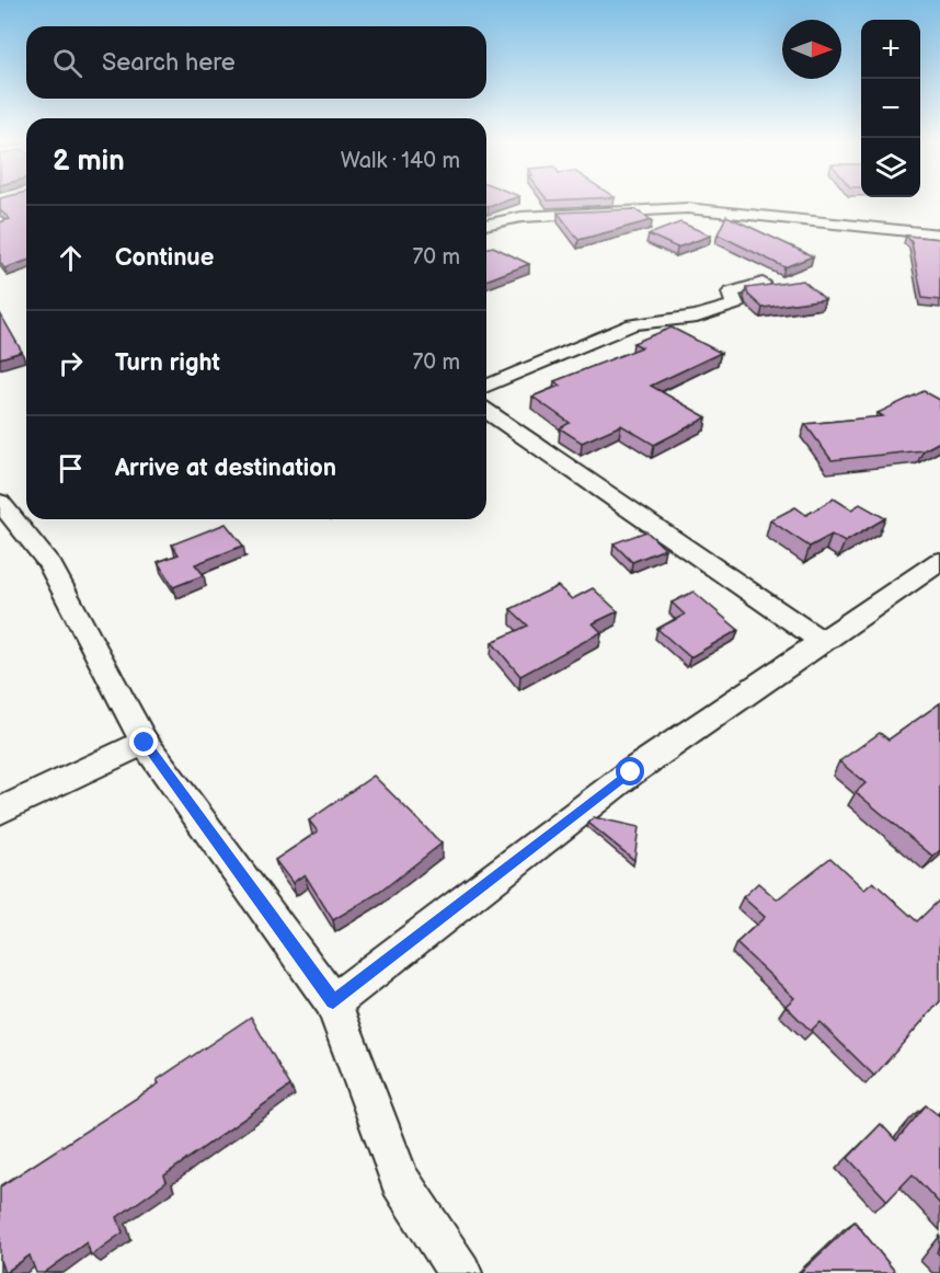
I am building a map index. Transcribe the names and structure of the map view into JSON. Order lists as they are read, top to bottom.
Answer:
{
  "north": "right",
  "page": {
    "map_buttons": ["+", "−"],
    "search": "Search here",
    "heading": ["2 min", "Walk · 140 m"],
    "list": [
      ["Continue", "70 m"],
      ["Turn right", "70 m"],
      "Arrive at destination"
    ]
  }
}
